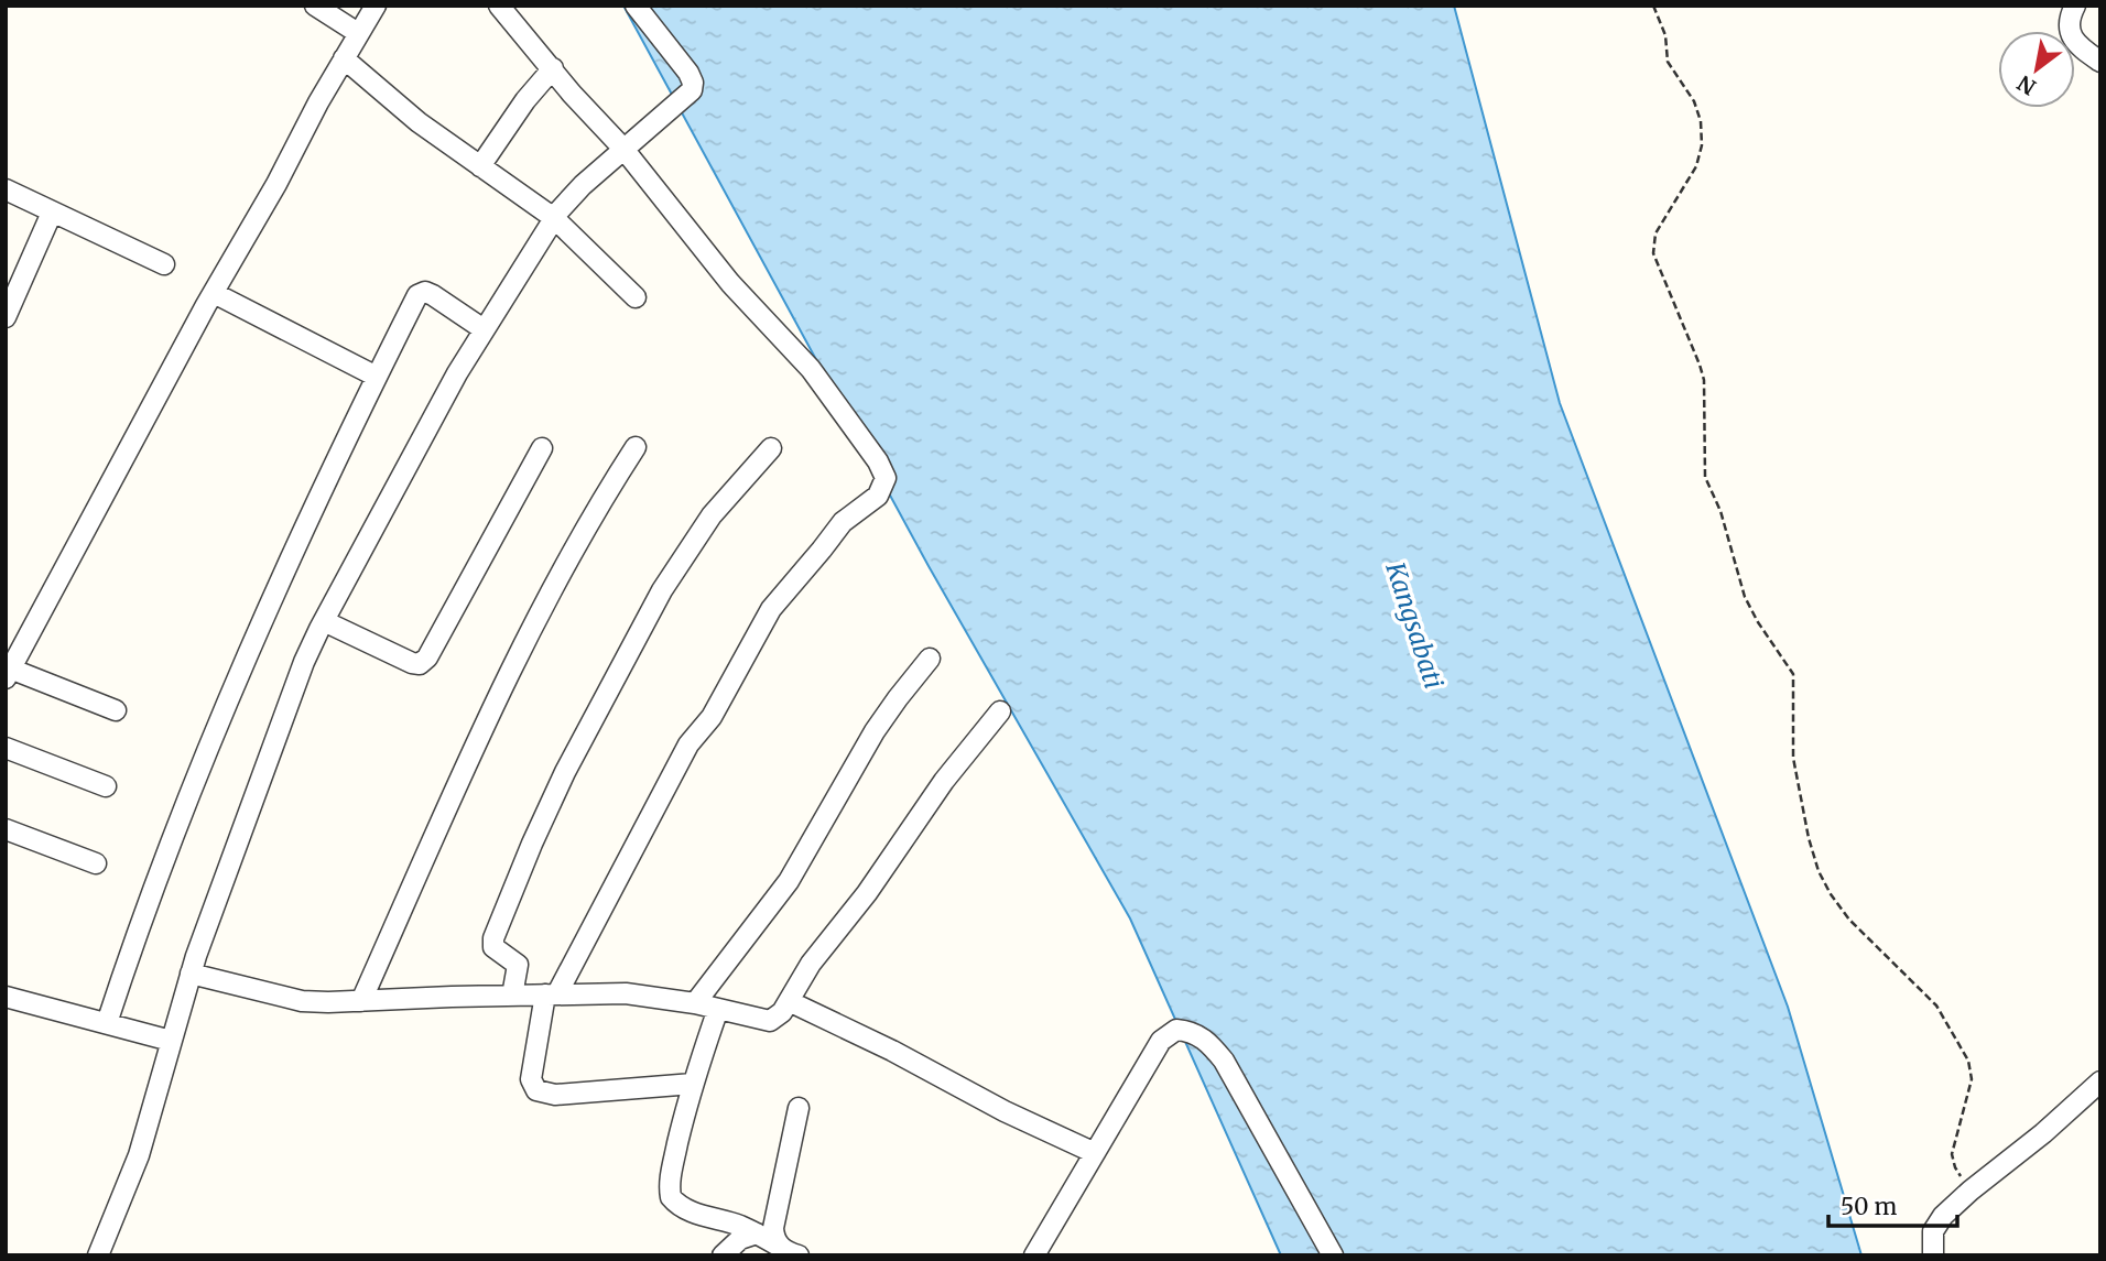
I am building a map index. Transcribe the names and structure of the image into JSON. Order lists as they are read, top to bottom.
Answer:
{
  "water": ["Kangsabati"],
  "scale_bar": "50 m",
  "north": "bottom left"
}
